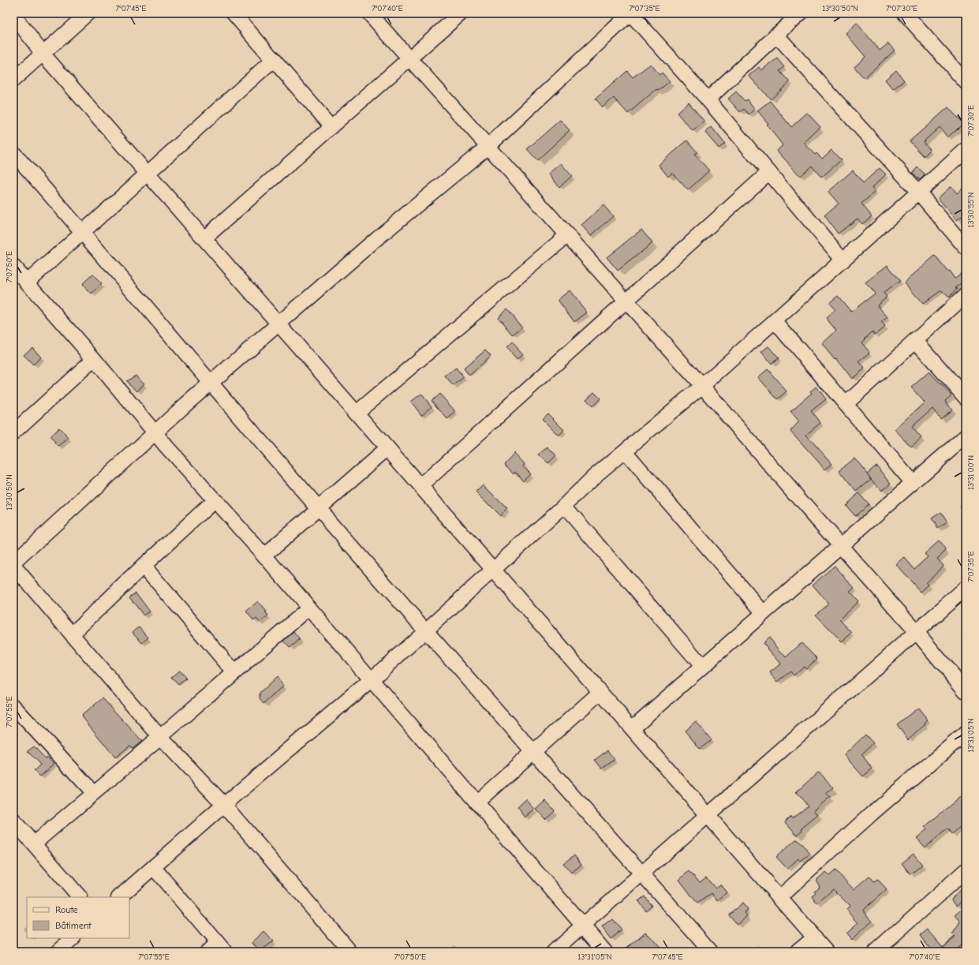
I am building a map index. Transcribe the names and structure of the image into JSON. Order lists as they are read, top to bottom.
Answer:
{
  "legend": ["Route", "Bâtiment"],
  "coordinates": [
    "7°07'45\"E",
    "7°07'40\"E",
    "7°07'35\"E",
    "13°30'50\"N",
    "7°07'30\"E",
    "13°30'55\"N",
    "7°07'50\"E",
    "13°31'00\"N",
    "7°07'55\"E",
    "13°31'05\"N"
  ]
}
